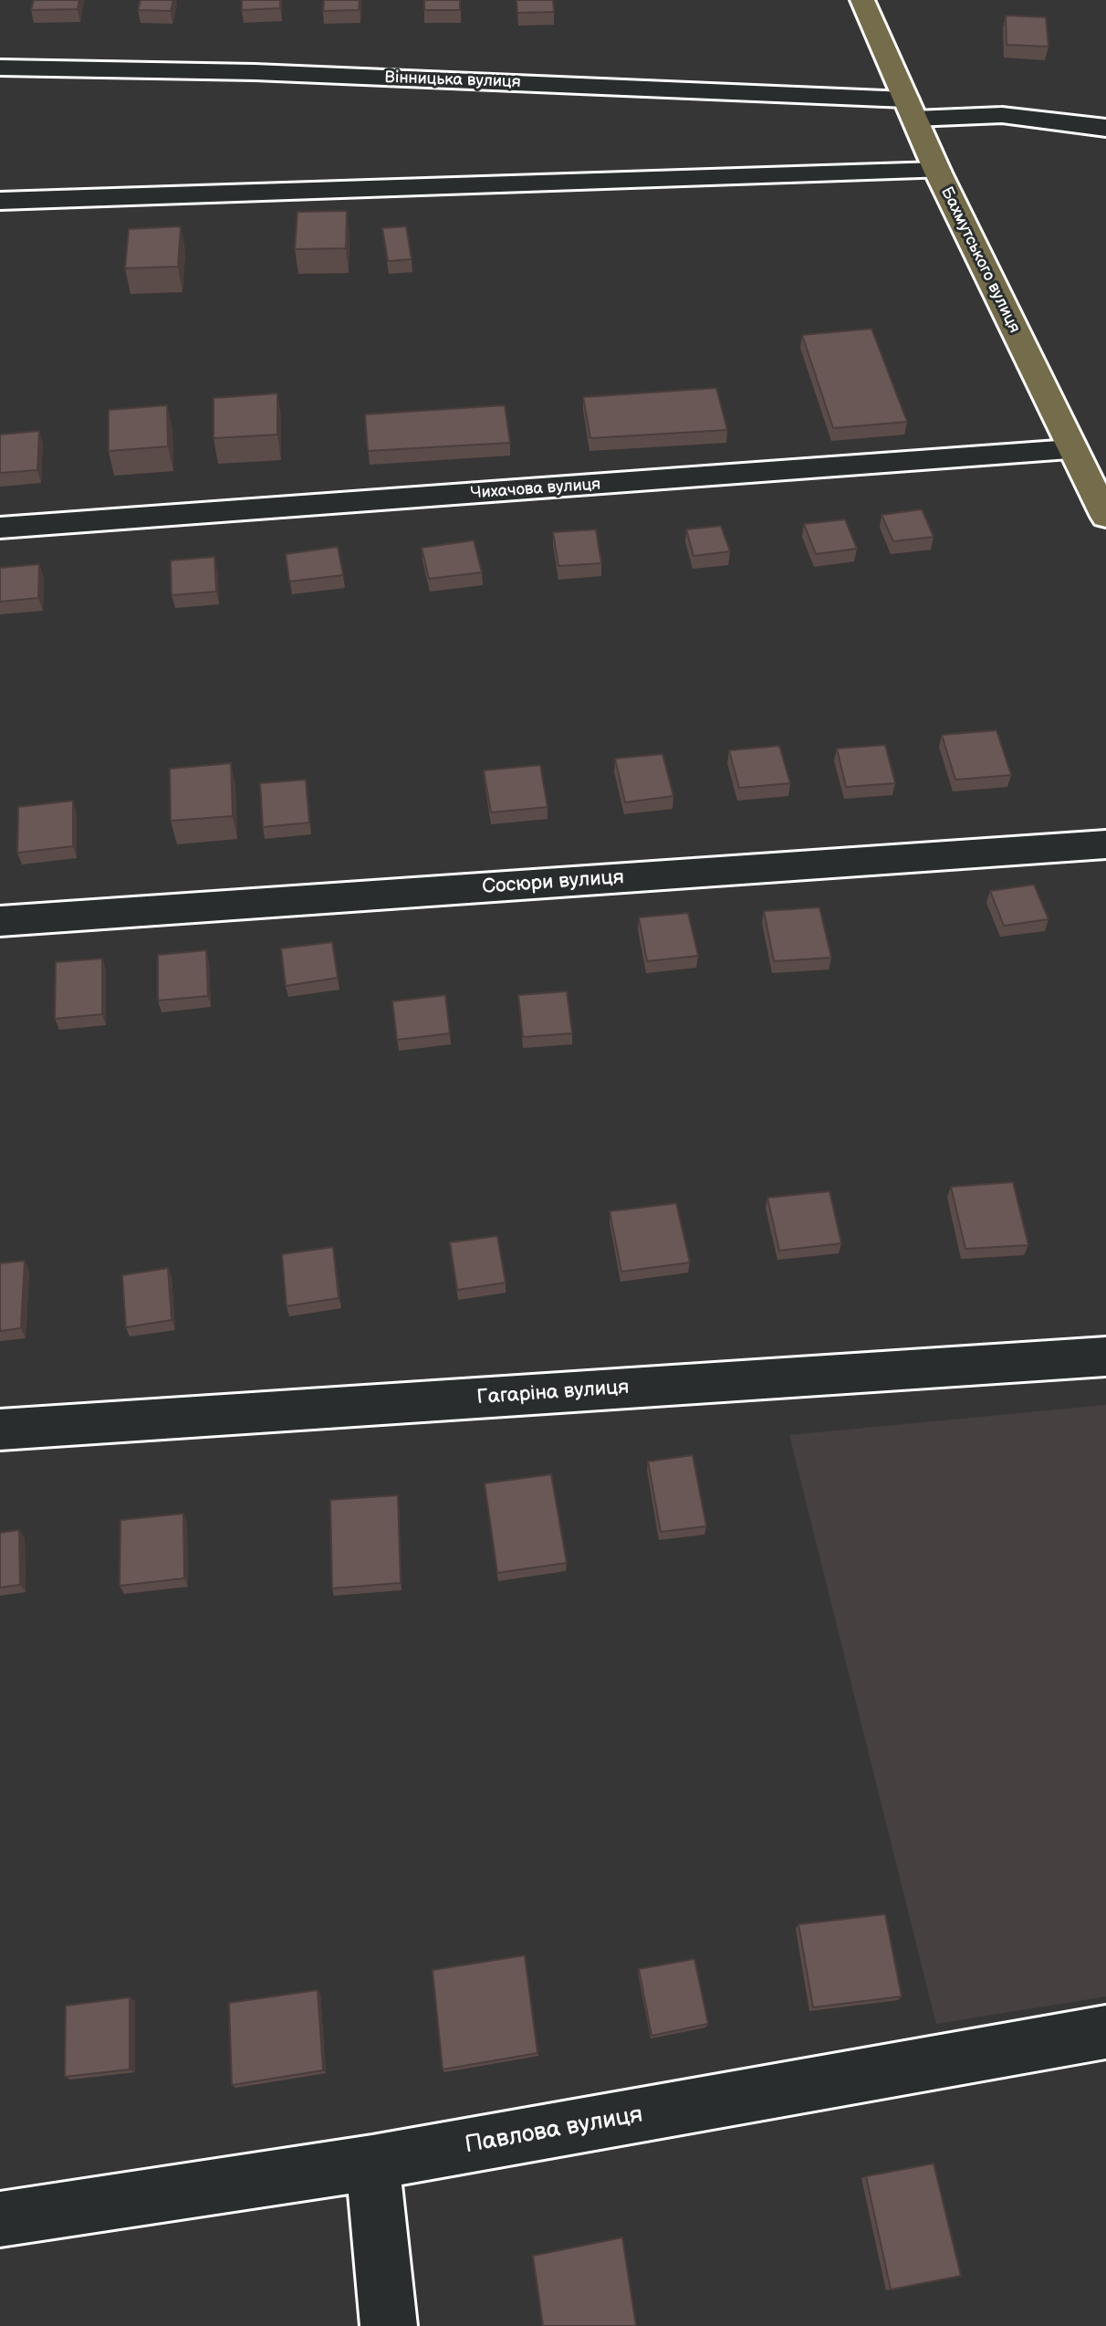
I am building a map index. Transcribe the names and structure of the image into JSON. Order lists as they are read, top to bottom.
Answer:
{
  "streets": {
    "main road": ["Бахмутського вулиця"],
    "street": [
      "Вінницька вулиця",
      "Чихачова вулиця",
      "Сосюри вулиця",
      "Гагаріна вулиця",
      "Павлова вулиця"
    ]
  },
  "crossings": [
    ["Вінницька вулиця", "Бахмутського вулиця"],
    ["Бахмутського вулиця", "Чихачова вулиця"]
  ]
}
